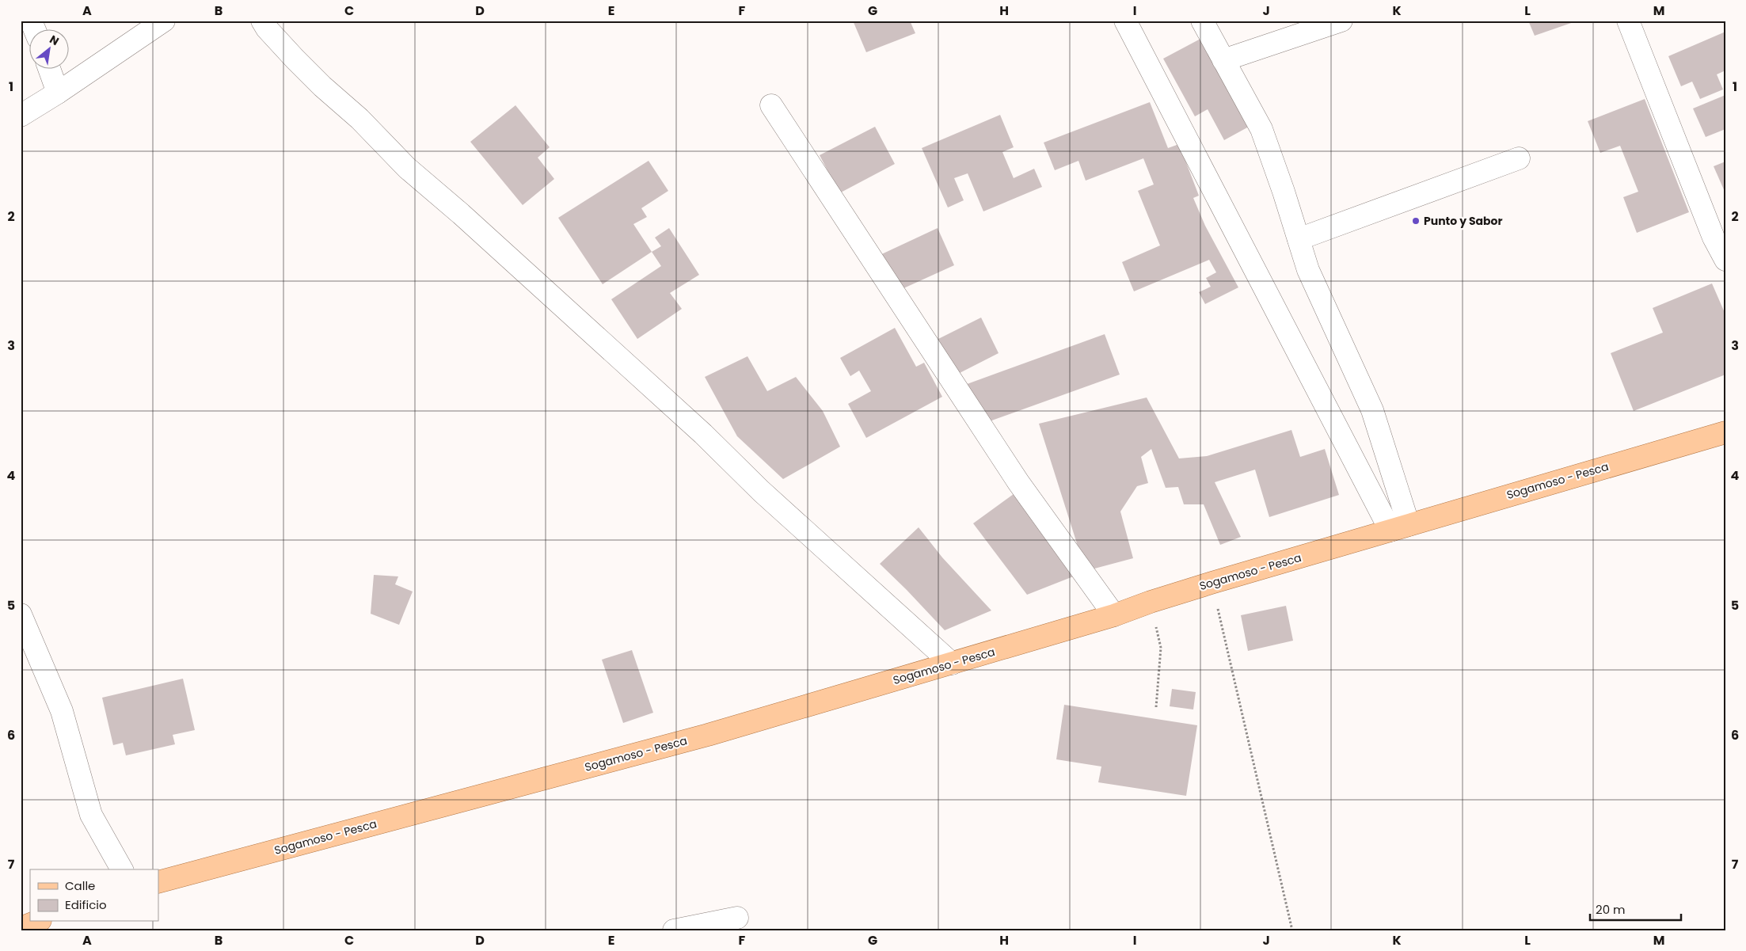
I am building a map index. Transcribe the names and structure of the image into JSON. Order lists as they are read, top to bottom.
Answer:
{
  "streets": {
    "main road": ["Sogamoso - Pesca"]
  },
  "places": ["Punto y Sabor"],
  "legend": ["Calle", "Edificio"],
  "scale_bar": "20 m",
  "north": "top right",
  "grid": {
    "columns": [
      "A",
      "B",
      "C",
      "D",
      "E",
      "F",
      "G",
      "H",
      "I",
      "J",
      "K",
      "L",
      "M"
    ],
    "rows": [
      "1",
      "2",
      "3",
      "4",
      "5",
      "6",
      "7"
    ]
  }
}
